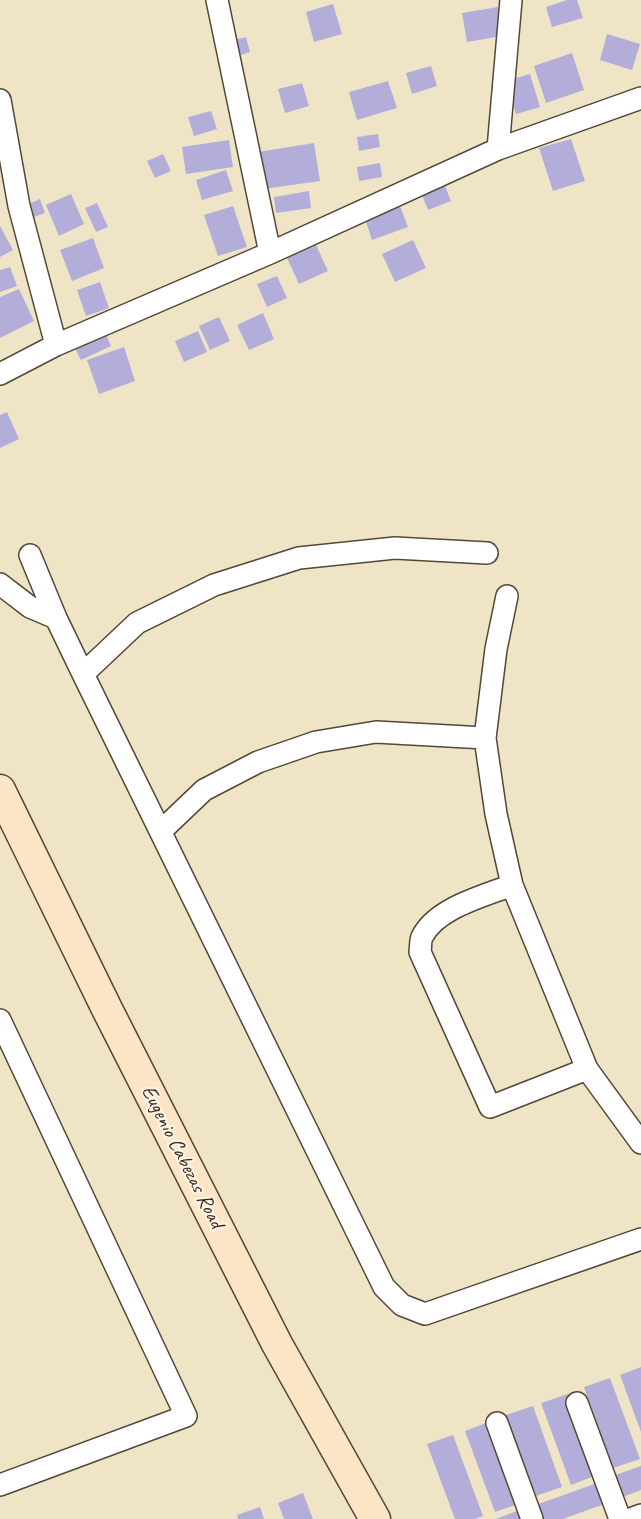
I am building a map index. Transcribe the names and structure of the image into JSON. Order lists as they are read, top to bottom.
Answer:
{
  "streets": {
    "street": ["Eugenio Cabezas Road"]
  }
}
